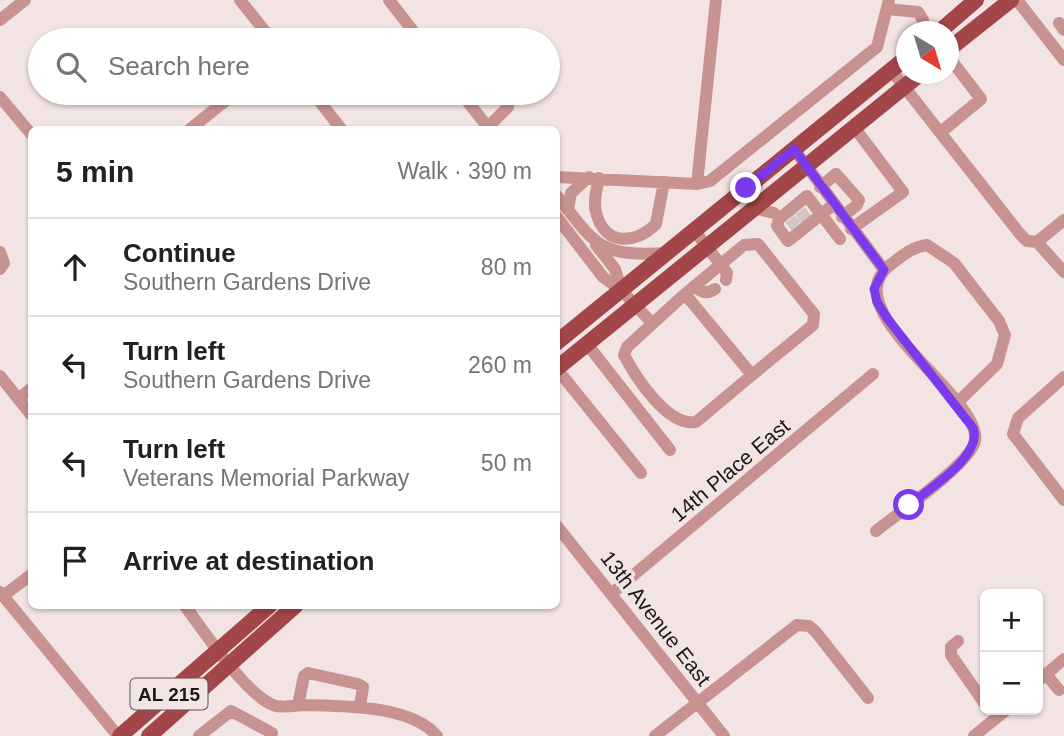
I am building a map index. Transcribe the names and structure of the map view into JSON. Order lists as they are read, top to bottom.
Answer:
{
  "streets": {
    "main road": ["AL 215"],
    "street": ["14th Place East", "13th Avenue East"]
  },
  "crossings": [
    ["14th Place East", "13th Avenue East"]
  ],
  "north": "bottom right",
  "page": {
    "search": "Search here",
    "heading": ["5 min", "Walk · 390 m"],
    "list": [
      ["Continue", "Southern Gardens Drive", "80 m"],
      ["Turn left", "Southern Gardens Drive", "260 m"],
      ["Turn left", "Veterans Memorial Parkway", "50 m"],
      "Arrive at destination"
    ],
    "map_buttons": ["+", "−"]
  }
}
